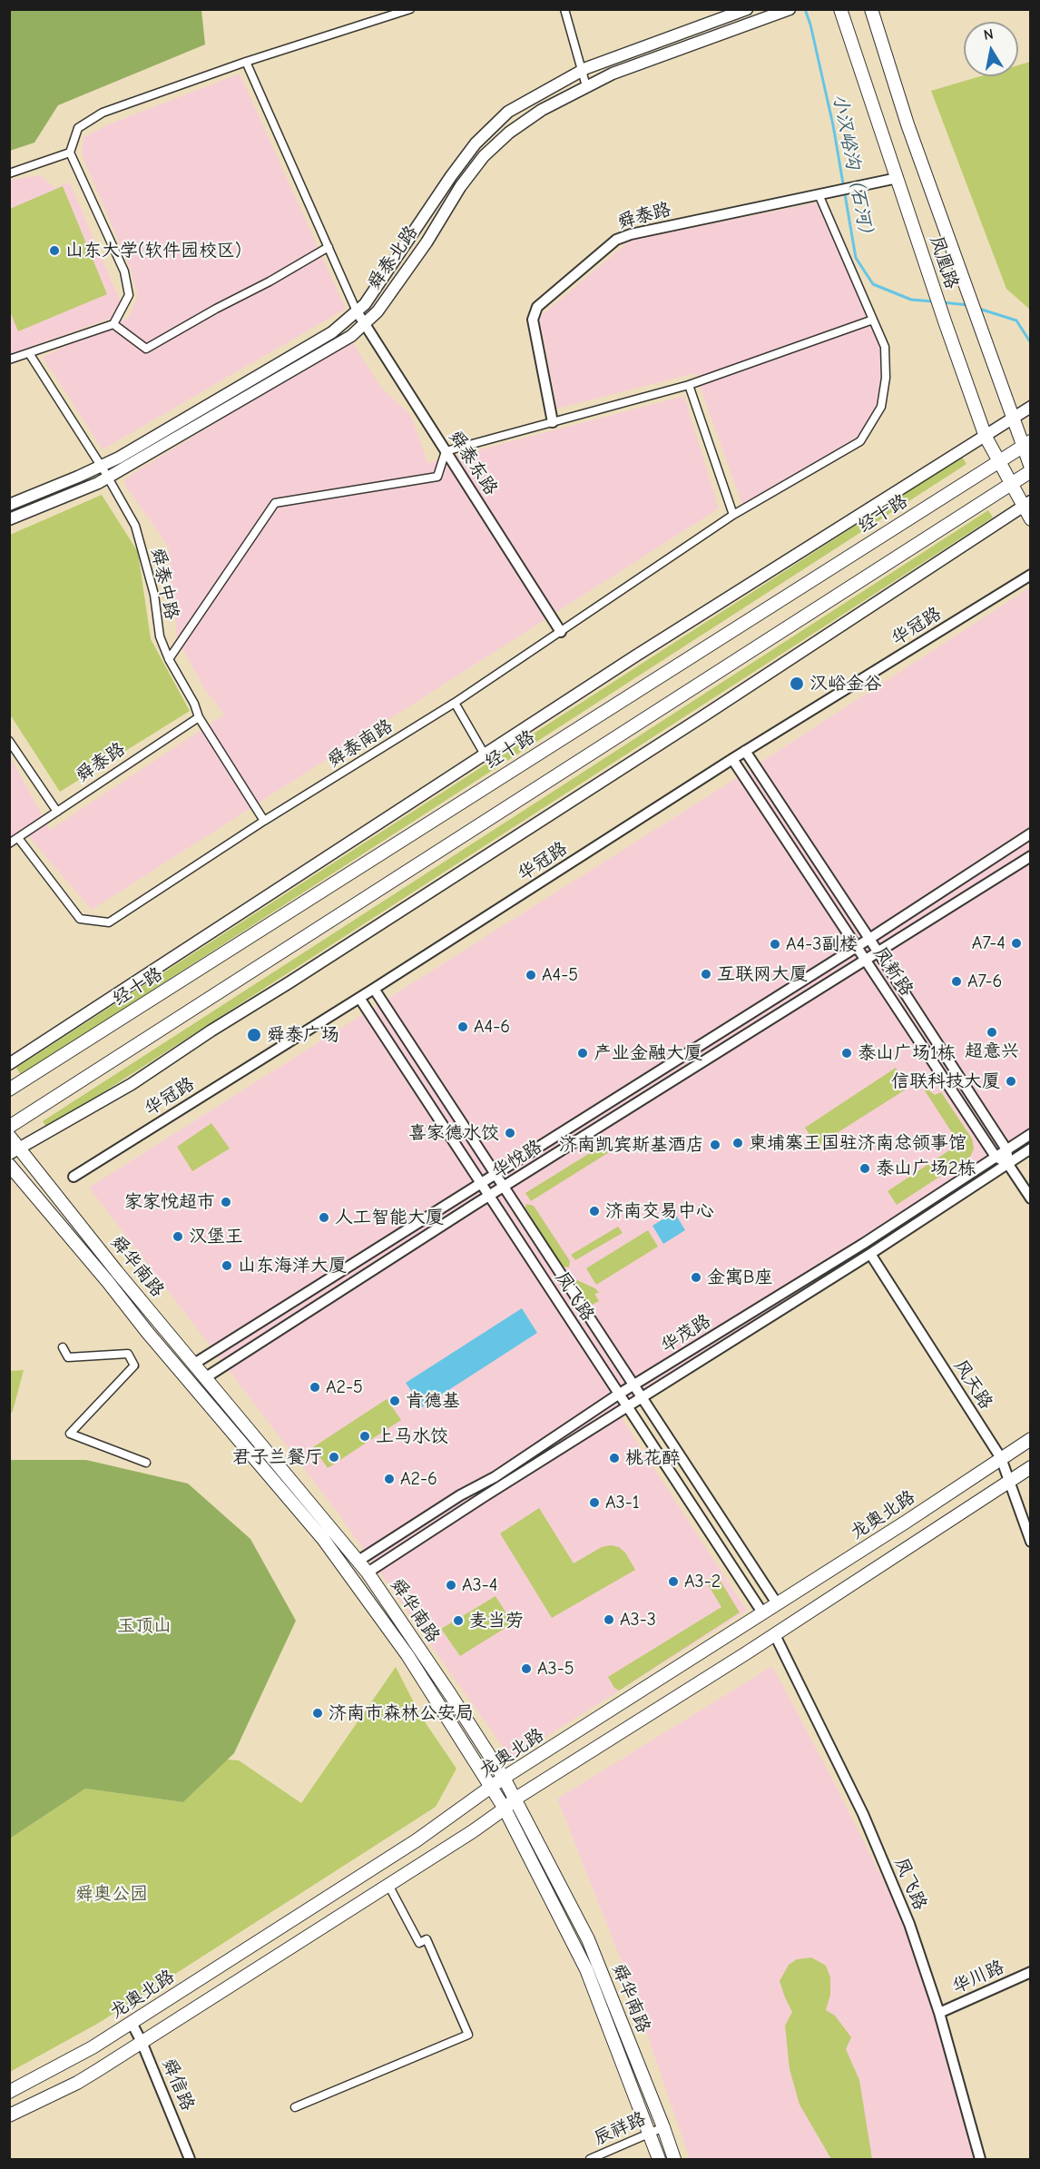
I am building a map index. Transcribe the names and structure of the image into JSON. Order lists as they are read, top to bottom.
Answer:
{
  "streets": {
    "main road": [
      "舜泰北路",
      "凤凰路",
      "经十路",
      "舜华南路",
      "龙奥北路"
    ],
    "street": [
      "舜泰路",
      "舜泰东路",
      "舜泰中路",
      "华冠路",
      "舜泰南路",
      "凤新路",
      "华悦路",
      "凤飞路",
      "华茂路",
      "风天路",
      "华川路",
      "舜信路",
      "辰祥路"
    ]
  },
  "crossings": [
    ["舜泰路", "凤凰路"],
    ["舜泰路", "舜泰中路"],
    ["舜泰路", "舜泰南路"],
    ["舜泰北路", "舜泰东路"],
    ["舜泰北路", "舜泰中路"],
    ["凤凰路", "经十路"],
    ["舜泰东路", "舜泰南路"],
    ["华冠路", "凤新路"],
    ["华冠路", "凤飞路"],
    ["凤新路", "华悦路"],
    ["凤新路", "华茂路"],
    ["华悦路", "舜华南路"],
    ["华悦路", "凤飞路"],
    ["舜华南路", "华茂路"],
    ["舜华南路", "龙奥北路"],
    ["舜华南路", "辰祥路"],
    ["凤飞路", "华茂路"],
    ["凤飞路", "龙奥北路"],
    ["凤飞路", "华川路"],
    ["华茂路", "风天路"],
    ["风天路", "龙奥北路"],
    ["龙奥北路", "舜信路"]
  ],
  "water": ["小汉峪沟（石河）"],
  "parks": ["玉顶山", "舜奥公园"],
  "places": [
    "山东大学(软件园校区)",
    "汉峪金谷",
    "A7-4",
    "A4-3副楼",
    "互联网大厦",
    "A4-5",
    "A7-6",
    "A4-6",
    "超意兴",
    "舜泰广场",
    "产业金融大厦",
    "泰山广场1栋",
    "信联科技大厦",
    "喜家德水饺",
    "柬埔寨王国驻济南总领事馆",
    "济南凯宾斯基酒店",
    "泰山广场2栋",
    "家家悦超市",
    "济南交易中心",
    "人工智能大厦",
    "汉堡王",
    "山东海洋大厦",
    "金寓B座",
    "A2-5",
    "肯德基",
    "上马水饺",
    "君子兰餐厅",
    "桃花醉",
    "A2-6",
    "A3-1",
    "A3-2",
    "A3-4",
    "A3-3",
    "麦当劳",
    "A3-5",
    "济南市森林公安局"
  ],
  "north": "top"
}
